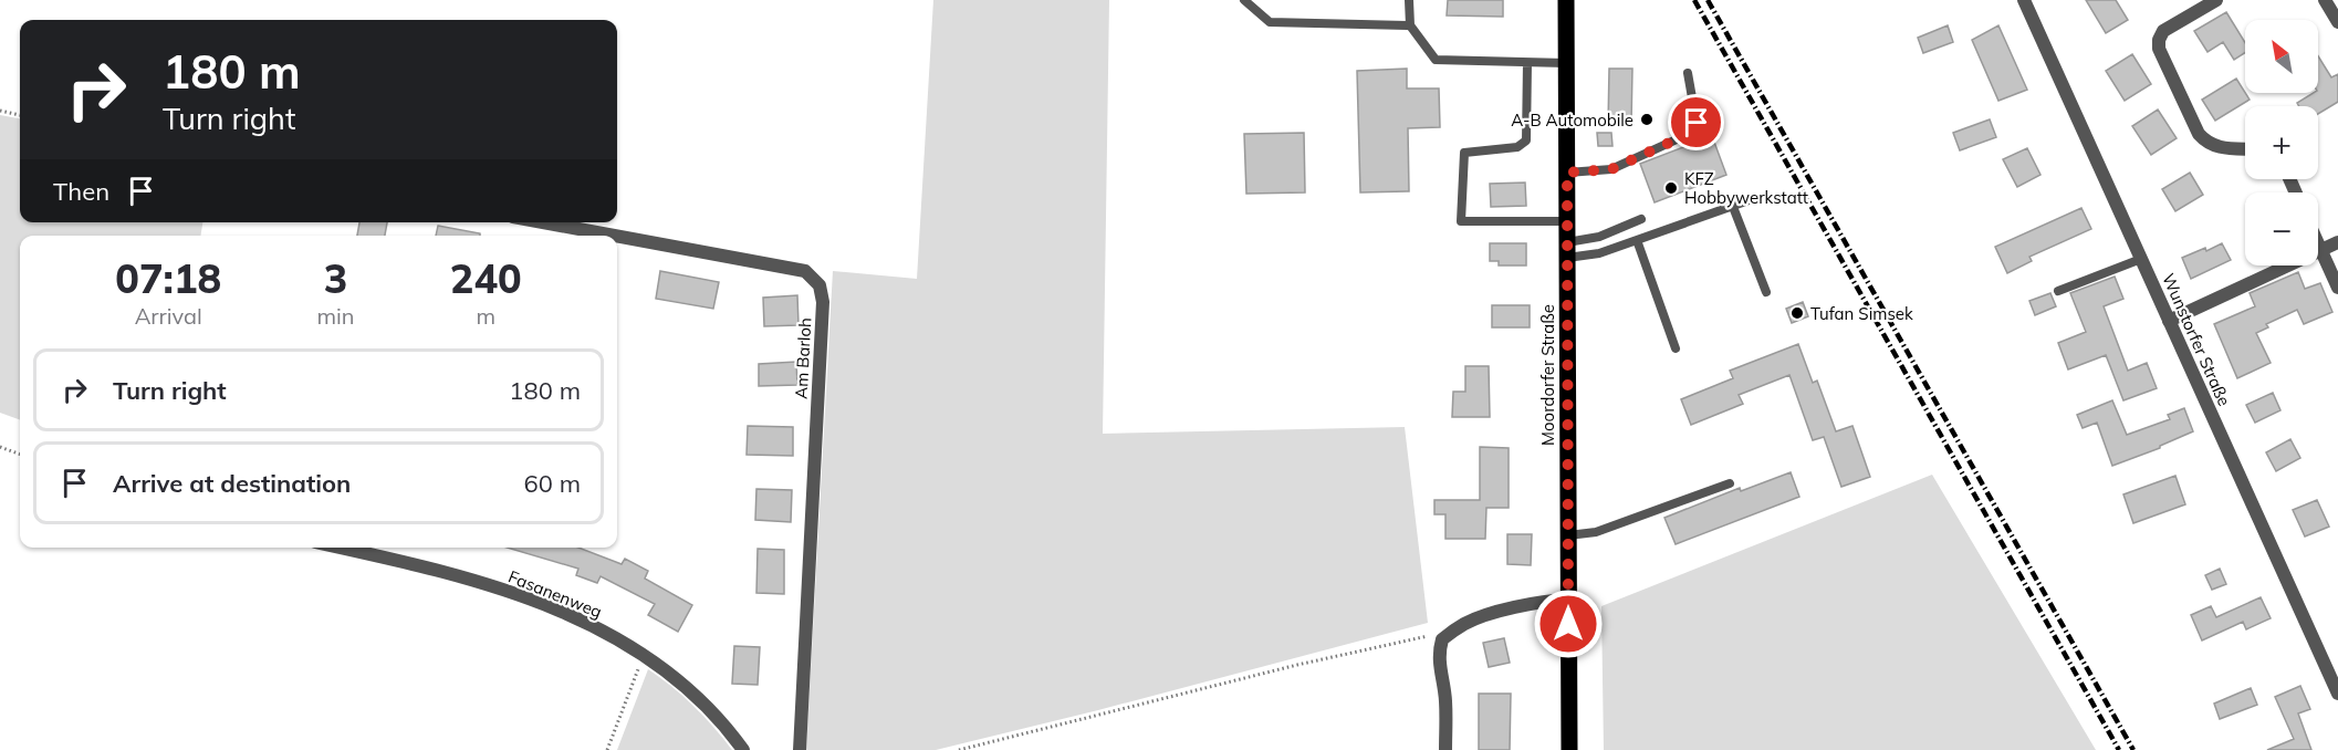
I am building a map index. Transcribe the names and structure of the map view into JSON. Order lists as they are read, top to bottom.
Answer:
{
  "streets": {
    "main road": ["Moordorfer Straße"],
    "street": ["Wunstorfer Straße", "Am Barloh", "Fasanenweg"]
  },
  "places": ["A-B Automobile", "KFZ Hobbywerkstatt", "Tufan Simsek"],
  "north": "top left",
  "page": {
    "map_buttons": ["+", "−"],
    "turn": ["180 m", "Turn right"],
    "then": "Then",
    "eta": [
      "07:18",
      "Arrival",
      "3",
      "min",
      "240",
      "m"
    ],
    "list": [
      {
        "name": "Turn right",
        "value": "180 m"
      },
      {
        "name": "Arrive at destination",
        "value": "60 m"
      }
    ]
  }
}
